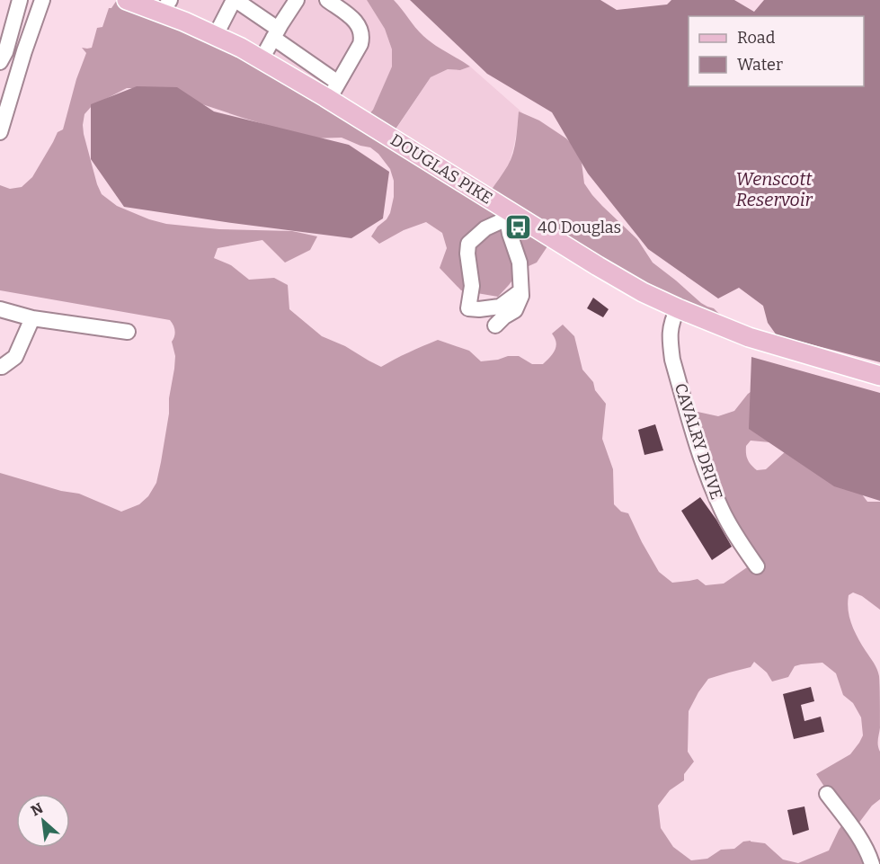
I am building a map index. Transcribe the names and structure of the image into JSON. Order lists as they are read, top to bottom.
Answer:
{
  "streets": {
    "main road": ["DOUGLAS PIKE"],
    "street": ["CAVALRY DRIVE"]
  },
  "crossings": [
    ["DOUGLAS PIKE", "CAVALRY DRIVE"]
  ],
  "water": ["Wenscott Reservoir"],
  "places": {
    "bus stop": ["40 Douglas"]
  },
  "legend": ["Road", "Water"],
  "north": "top left"
}
